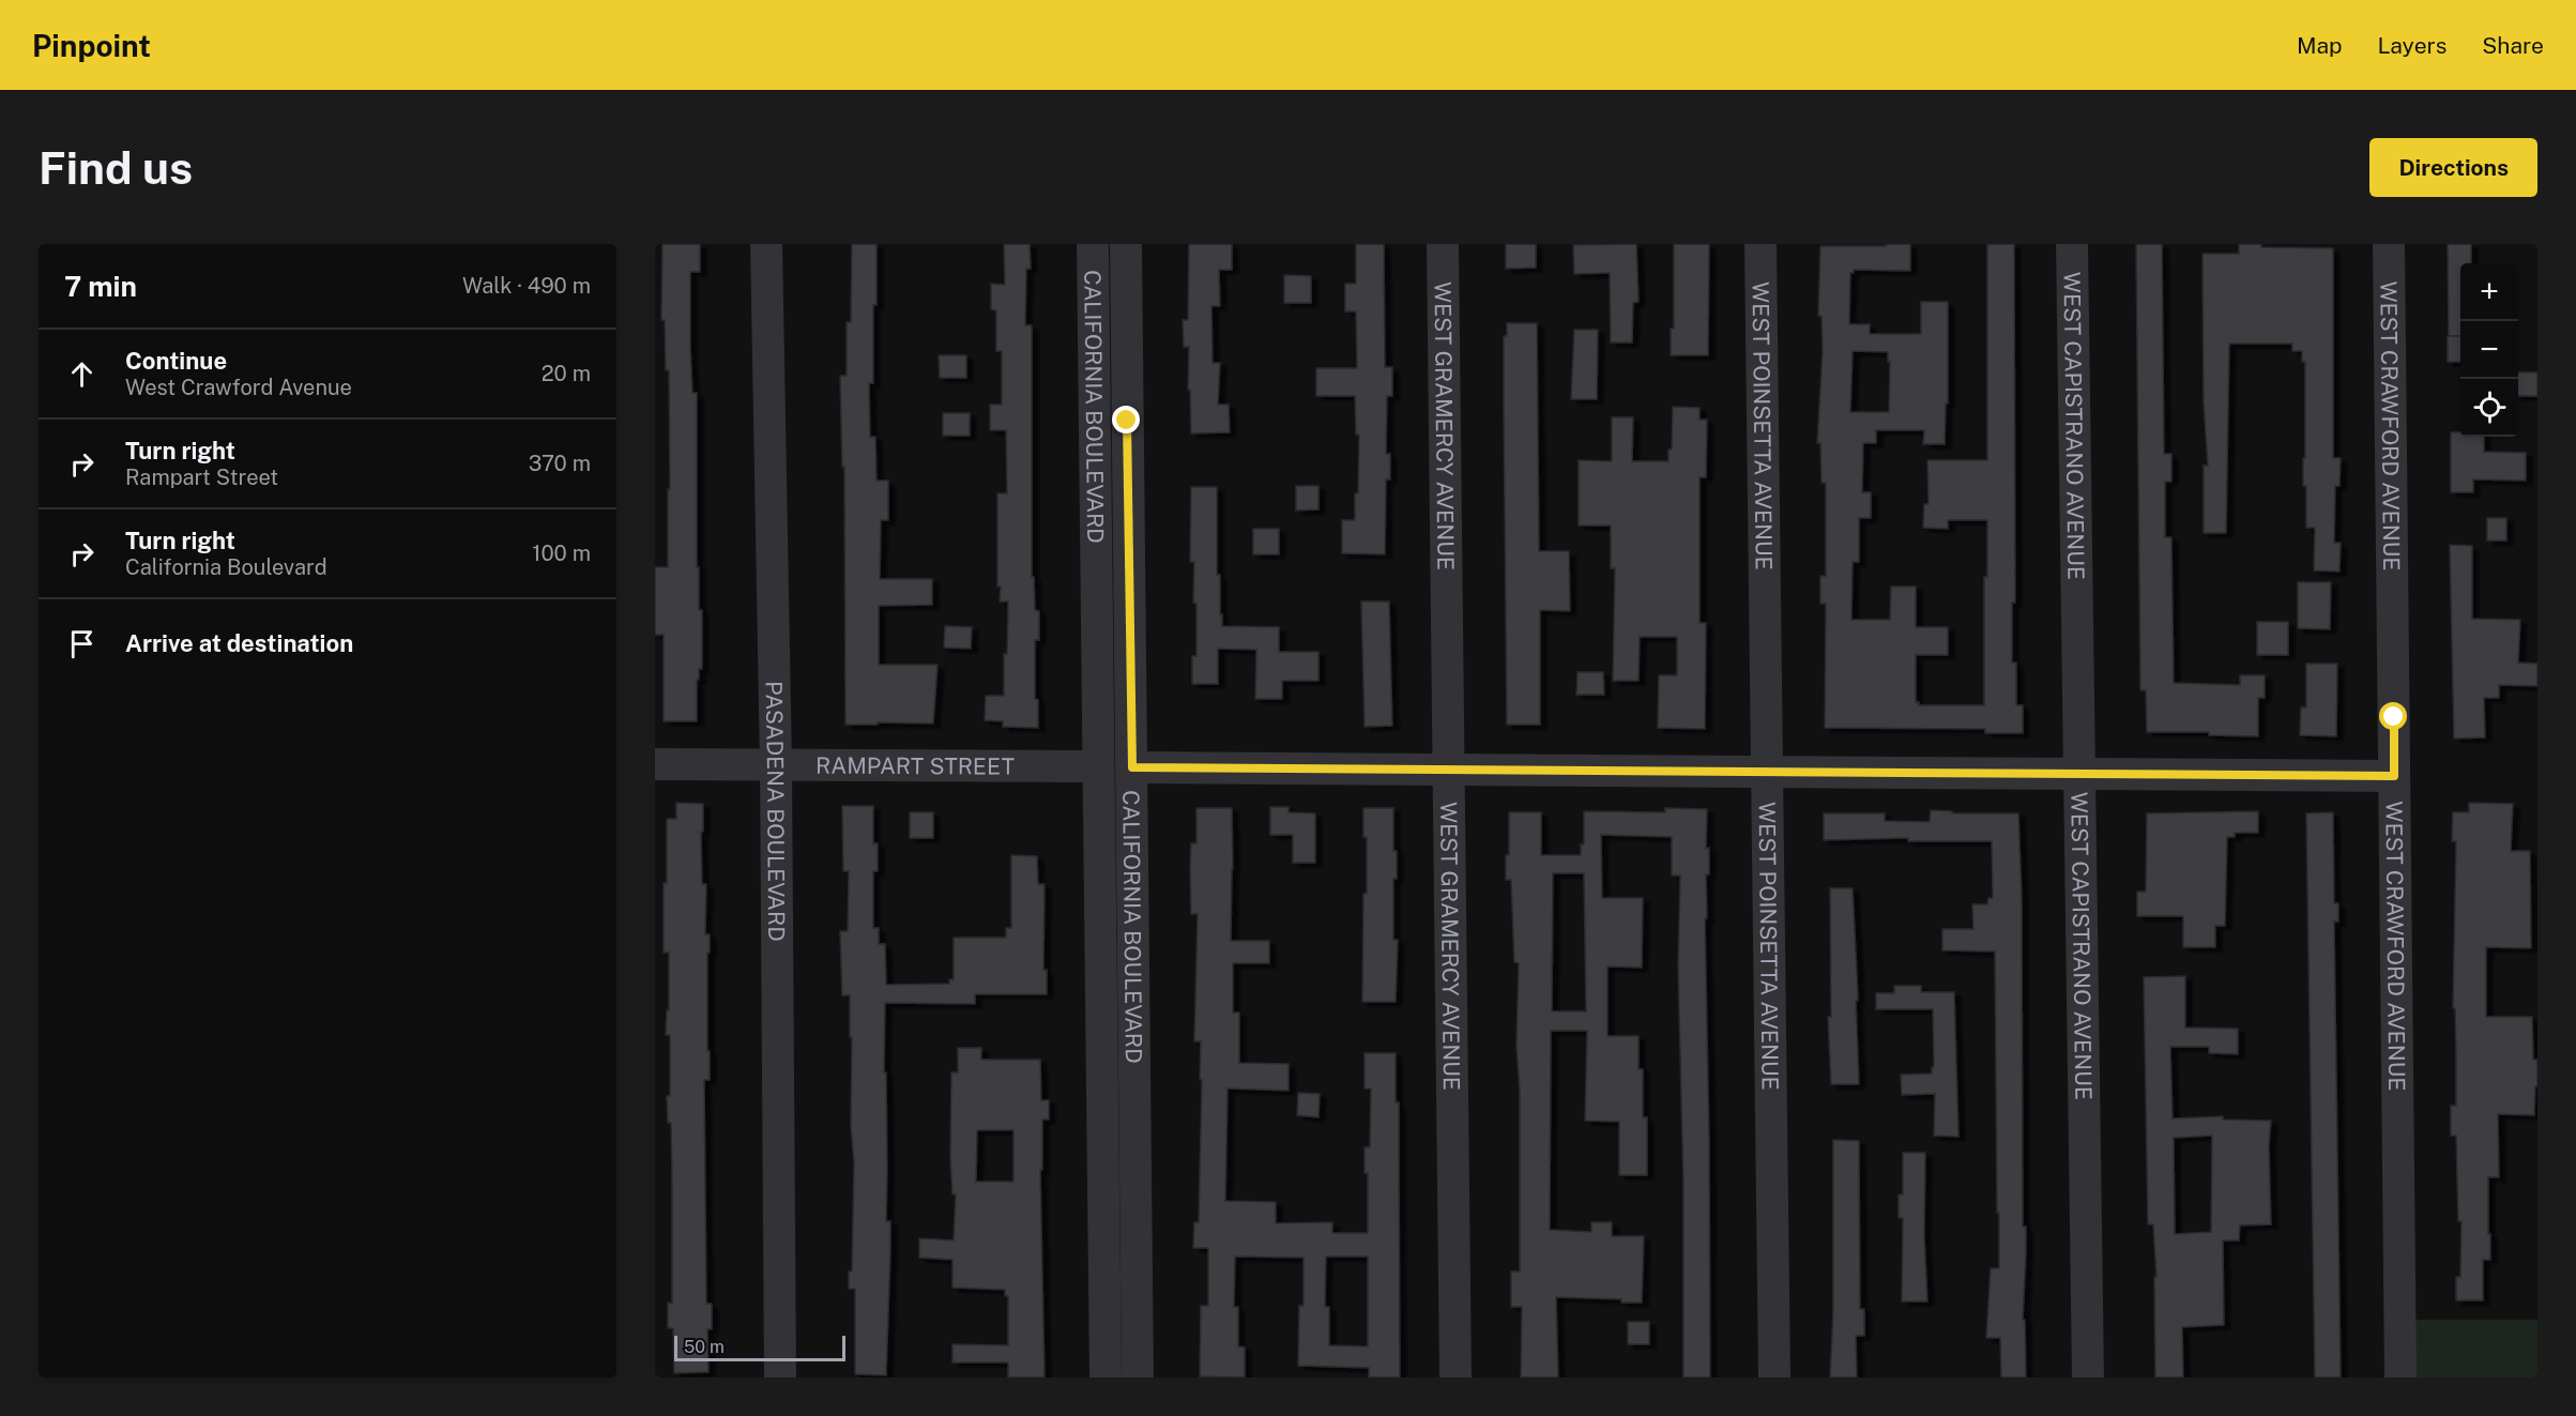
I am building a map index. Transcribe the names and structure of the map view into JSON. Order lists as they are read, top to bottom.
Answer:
{
  "streets": {
    "street": [
      "CALIFORNIA BOULEVARD",
      "WEST GRAMERCY AVENUE",
      "WEST POINSETTA AVENUE",
      "WEST CAPISTRANO AVENUE",
      "WEST CRAWFORD AVENUE",
      "RAMPART STREET",
      "PASADENA BOULEVARD"
    ]
  },
  "crossings": [
    ["CALIFORNIA BOULEVARD", "RAMPART STREET"],
    ["RAMPART STREET", "PASADENA BOULEVARD"]
  ],
  "scale_bar": "50 m",
  "page": {
    "header": "Pinpoint",
    "nav": ["Map", "Layers", "Share"],
    "buttons": "Directions",
    "title": "Find us",
    "heading": ["7 min", "Walk · 490 m"],
    "map_buttons": ["+", "−"],
    "list": [
      ["Continue", "West Crawford Avenue", "20 m"],
      ["Turn right", "Rampart Street", "370 m"],
      ["Turn right", "California Boulevard", "100 m"],
      "Arrive at destination"
    ],
    "scale": "50 m"
  }
}
